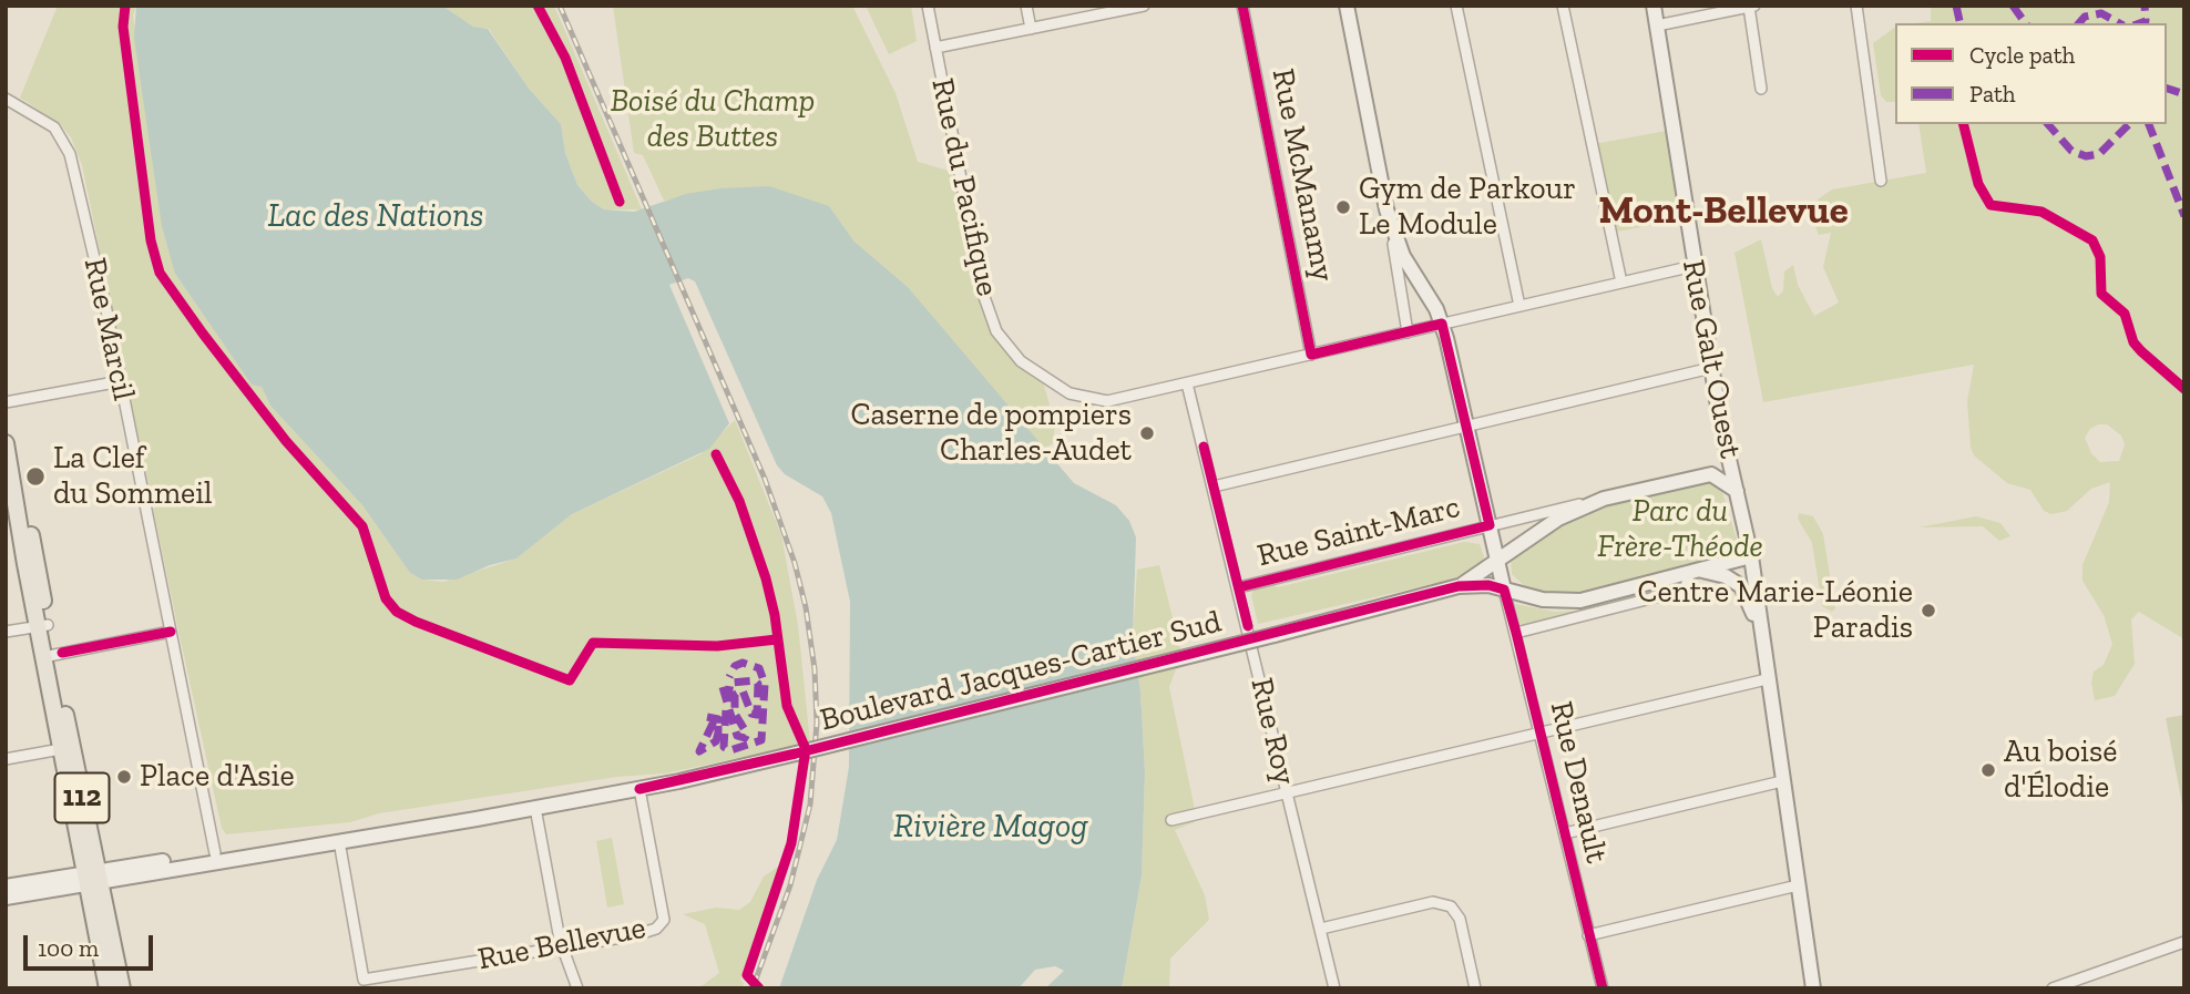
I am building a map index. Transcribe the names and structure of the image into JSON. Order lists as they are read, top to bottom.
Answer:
{
  "streets": {
    "main road": [
      "Rue Galt Ouest",
      "Boulevard Jacques-Cartier Sud",
      "Rue Denault",
      "112"
    ],
    "street": [
      "Rue McManamy",
      "Rue du Pacifique",
      "Rue Marcil",
      "Rue Saint-Marc",
      "Rue Roy",
      "Rue Bellevue"
    ]
  },
  "crossings": [
    ["Rue McManamy", "Rue du Pacifique"],
    ["Rue du Pacifique", "Rue Galt Ouest"],
    ["Rue du Pacifique", "Rue Roy"],
    ["Rue du Pacifique", "Rue Denault"],
    ["Rue Marcil", "Boulevard Jacques-Cartier Sud"],
    ["Rue Galt Ouest", "Boulevard Jacques-Cartier Sud"],
    ["Rue Saint-Marc", "Boulevard Jacques-Cartier Sud"],
    ["Rue Saint-Marc", "Rue Roy"],
    ["Rue Saint-Marc", "Rue Denault"],
    ["Boulevard Jacques-Cartier Sud", "Rue Denault"],
    ["Boulevard Jacques-Cartier Sud", "112"],
    ["Boulevard Jacques-Cartier Sud", "Rue Bellevue"]
  ],
  "districts": ["Mont-Bellevue"],
  "water": ["Lac des Nations", "Rivière Magog"],
  "parks": ["Boisé du Champ des Buttes", "Parc du Frère-Théode"],
  "places": [
    "Gym de Parkour Le Module",
    "Caserne de pompiers Charles-Audet",
    "La Clef du Sommeil",
    "Centre Marie-Léonie Paradis",
    "Au boisé d'Élodie",
    "Place d'Asie"
  ],
  "legend": ["Cycle path", "Path"],
  "scale_bar": "100 m"
}
